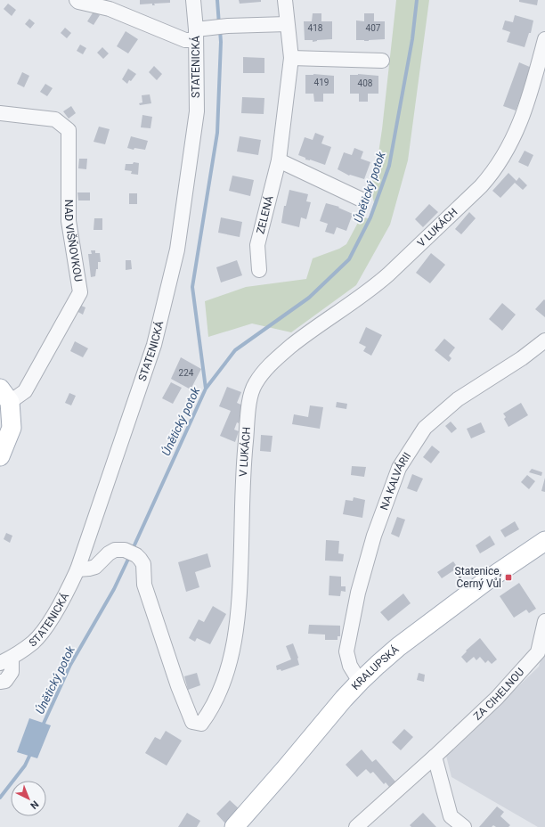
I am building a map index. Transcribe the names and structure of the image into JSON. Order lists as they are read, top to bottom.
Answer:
{
  "streets": {
    "main road": ["KRALUPSKÁ"],
    "street": [
      "STATENICKÁ",
      "ZELENÁ",
      "V LUKÁCH",
      "NAD VIŠŇOVKOU",
      "NA KALVÁRII",
      "ZA CIHELNOU"
    ]
  },
  "crossings": [
    ["STATENICKÁ", "V LUKÁCH"],
    ["NA KALVÁRII", "KRALUPSKÁ"]
  ],
  "water": ["Únětický potok"],
  "places": {
    "transit": ["Statenice, Černý Vůl"]
  },
  "house_numbers": [
    "418",
    "407",
    "419",
    "408",
    "224"
  ],
  "north": "bottom right"
}
